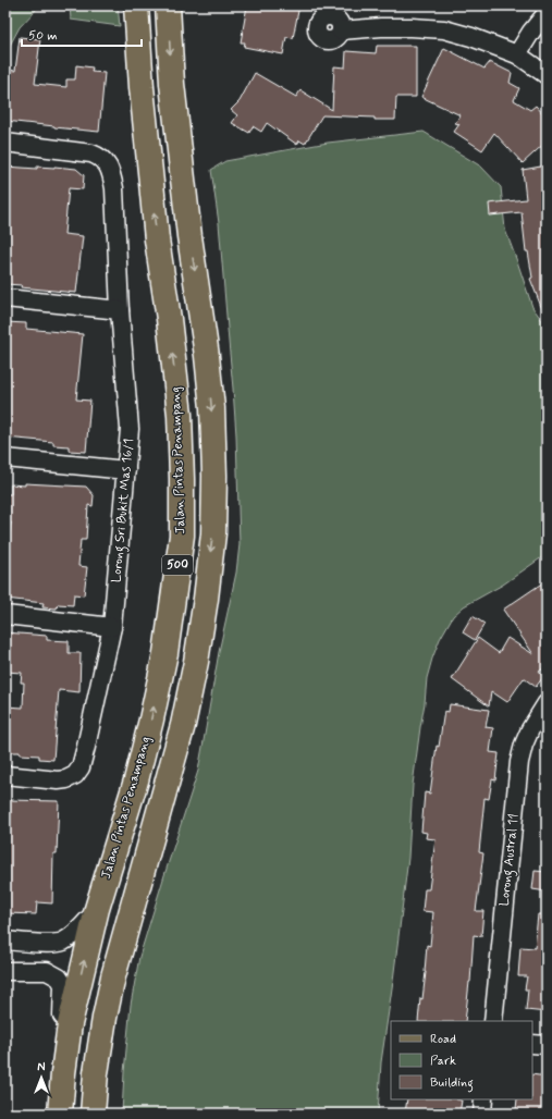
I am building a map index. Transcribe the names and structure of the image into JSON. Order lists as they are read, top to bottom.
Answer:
{
  "streets": {
    "main road": ["Jalan Pintas Penampang", "500"],
    "street": ["Lorong Sri Bukit Mas 16/1", "Lorong Austral 11"]
  },
  "legend": ["Road", "Park", "Building"],
  "scale_bar": "50 m",
  "north": "top"
}
